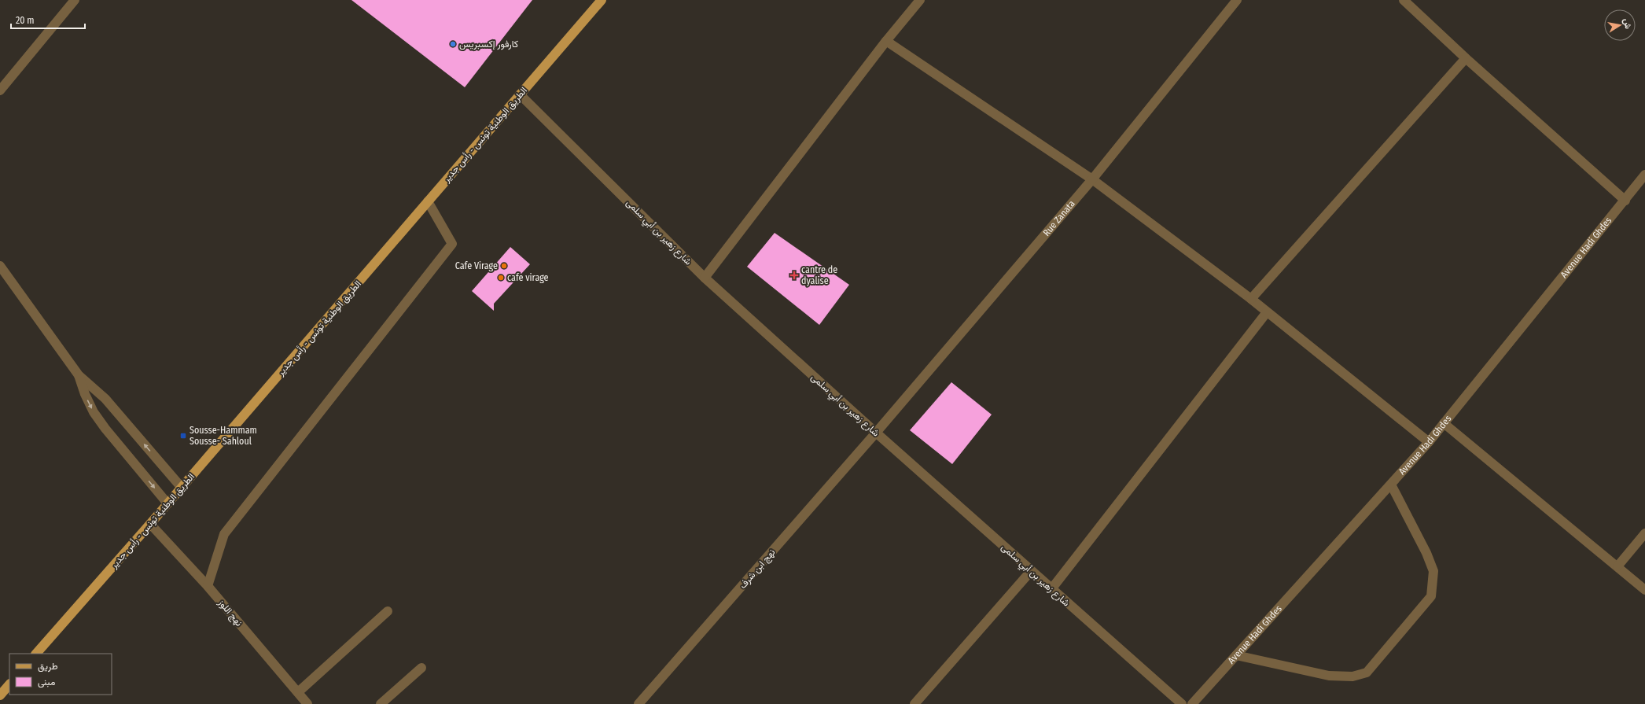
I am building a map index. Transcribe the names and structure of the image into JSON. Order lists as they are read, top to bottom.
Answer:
{
  "streets": {
    "main road": ["الطريق الوطنية تونس - رأس جدير"],
    "street": [
      "Rue Zanata",
      "شارع زهير بن أبي سلمى",
      "Avenue Hadi Ghdes",
      "نهج ابن شرف",
      "نهج اللوز"
    ]
  },
  "crossings": [
    ["الطريق الوطنية تونس - رأس جدير", "شارع زهير بن أبي سلمى"],
    ["الطريق الوطنية تونس - رأس جدير", "نهج اللوز"],
    ["Rue Zanata", "شارع زهير بن أبي سلمى"],
    ["Rue Zanata", "نهج ابن شرف"],
    ["شارع زهير بن أبي سلمى", "نهج ابن شرف"]
  ],
  "places": {
    "other": ["كارفور إكسبريس", "Cafe Virage", "cafe virage"],
    "health": ["cantre de dyalise"],
    "transit": ["Sousse-Hammam Sousse- Sahloul"]
  },
  "legend": ["طريق", "مبنى"],
  "scale_bar": "20 m",
  "north": "right"
}
